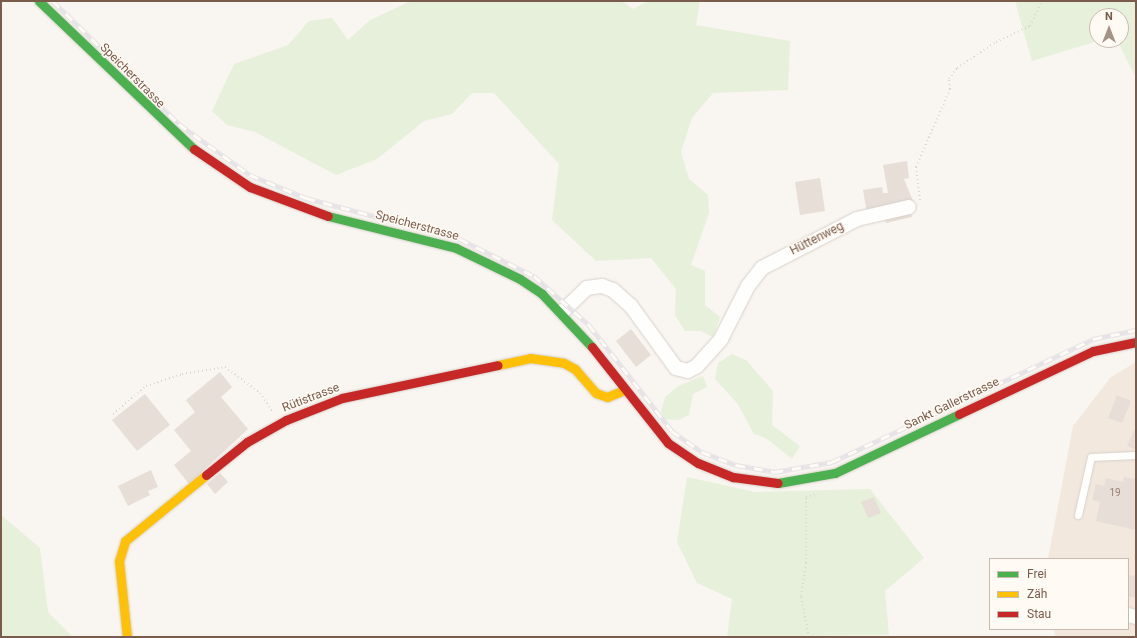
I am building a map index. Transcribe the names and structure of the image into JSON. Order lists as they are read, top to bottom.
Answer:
{
  "streets": {
    "main road": ["Speicherstrasse", "Rütistrasse", "Sankt Gallerstrasse"],
    "street": ["Hüttenweg"]
  },
  "crossings": [
    ["Speicherstrasse", "Hüttenweg"],
    ["Speicherstrasse", "Rütistrasse"],
    ["Speicherstrasse", "Sankt Gallerstrasse"]
  ],
  "house_numbers": ["19"],
  "legend": ["Frei", "Zäh", "Stau"],
  "north": "top"
}
